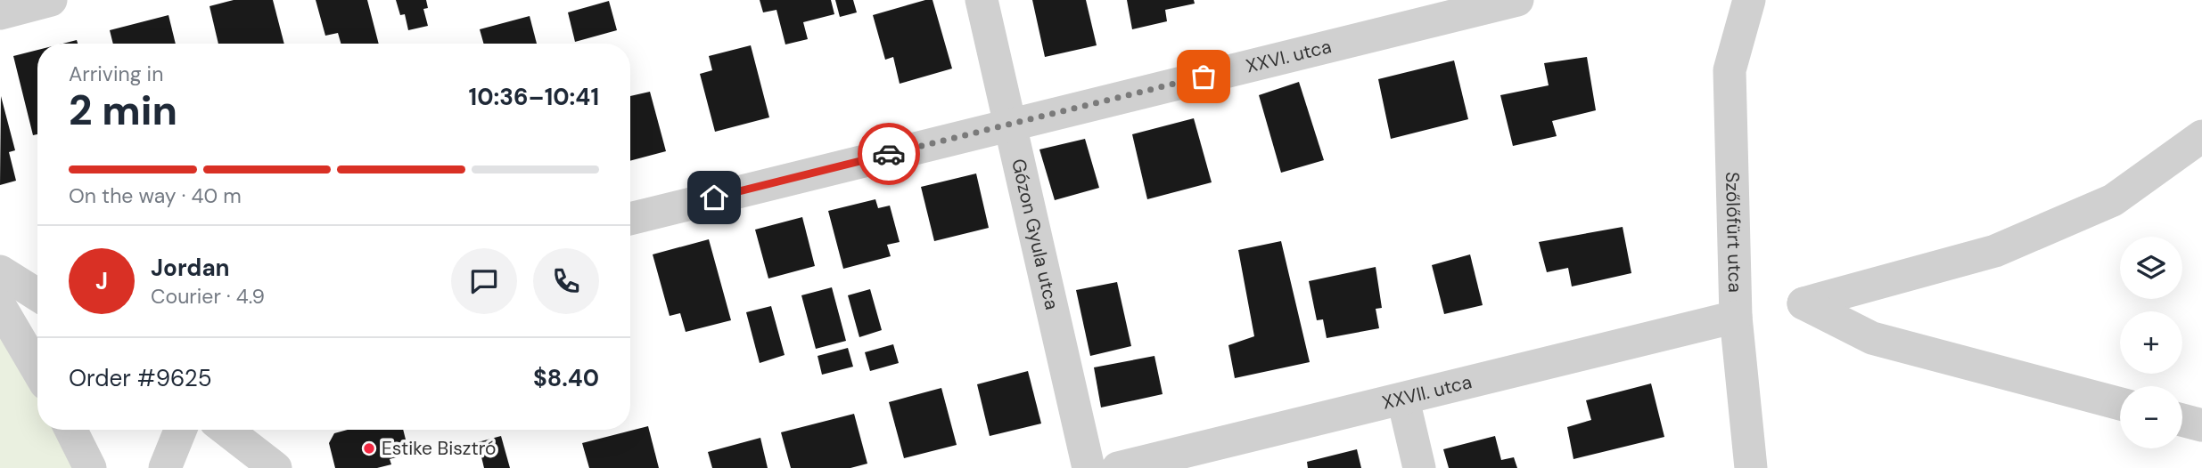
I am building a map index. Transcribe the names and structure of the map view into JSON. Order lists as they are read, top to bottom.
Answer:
{
  "streets": {
    "street": [
      "XXVI. utca",
      "Szőlőfürt utca",
      "Gózon Gyula utca",
      "XXVII. utca"
    ]
  },
  "crossings": [
    ["XXVI. utca", "Gózon Gyula utca"],
    ["Szőlőfürt utca", "XXVII. utca"]
  ],
  "places": ["Estike Bisztró"],
  "page": {
    "heading": ["2 min", "Arriving in", "10:36–10:41"],
    "panel": [
      "Jordan",
      "Courier · 4.9",
      "Order #9625",
      "$8.40"
    ],
    "bar": "On the way · 40 m",
    "map_buttons": ["+", "−"],
    "round": "J"
  }
}
